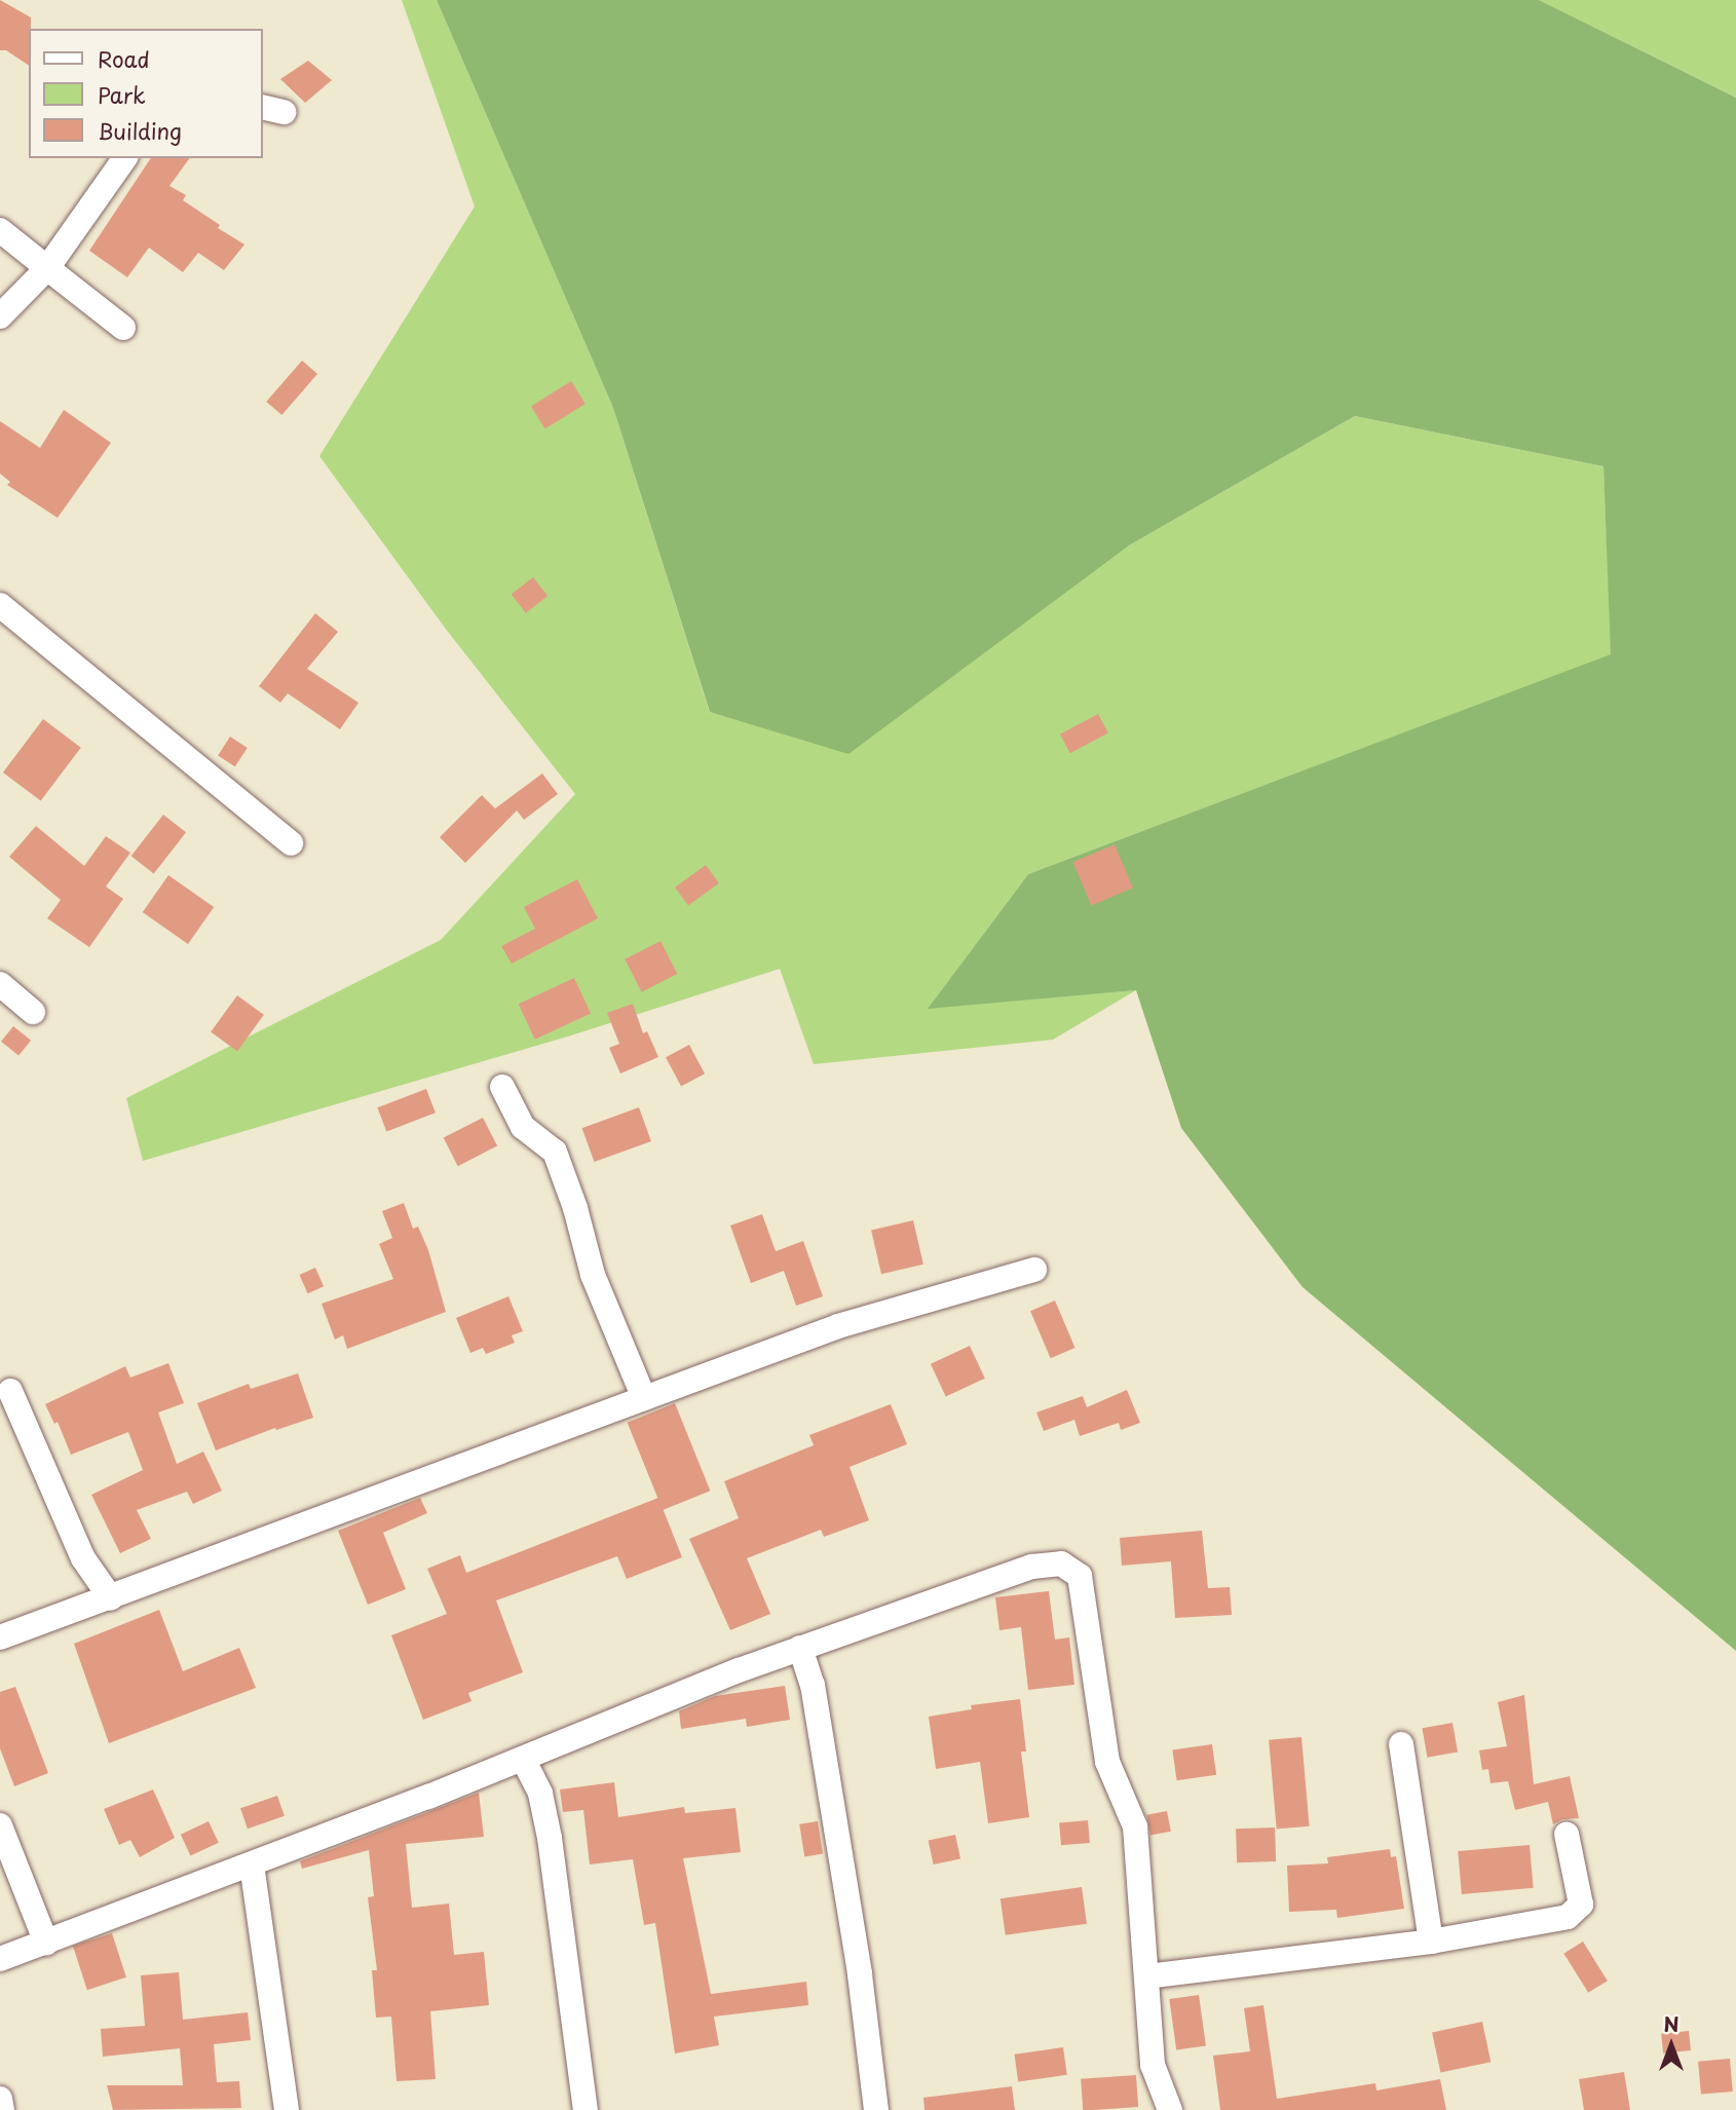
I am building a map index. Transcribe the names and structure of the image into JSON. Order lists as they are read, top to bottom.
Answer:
{
  "legend": ["Road", "Park", "Building"],
  "north": "top"
}
